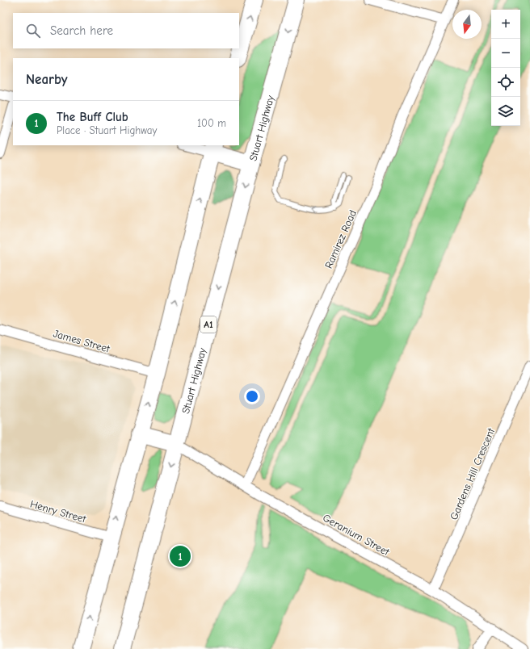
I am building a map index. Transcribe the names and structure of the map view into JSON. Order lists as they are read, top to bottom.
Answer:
{
  "streets": {
    "highway": ["Stuart Highway", "A1"],
    "street": [
      "Ramirez Road",
      "James Street",
      "Gardens Hill Crescent",
      "Henry Street",
      "Geranium Street"
    ]
  },
  "crossings": [
    ["Stuart Highway", "Geranium Street"],
    ["Ramirez Road", "Geranium Street"],
    ["Gardens Hill Crescent", "Geranium Street"]
  ],
  "north": "bottom",
  "page": {
    "map_buttons": ["+", "−"],
    "search": "Search here",
    "heading": "Nearby",
    "list": [
      {
        "mark": "1",
        "name": "The Buff Club",
        "note": "Place · Stuart Highway",
        "value": "100 m"
      }
    ],
    "pins": "1"
  }
}
